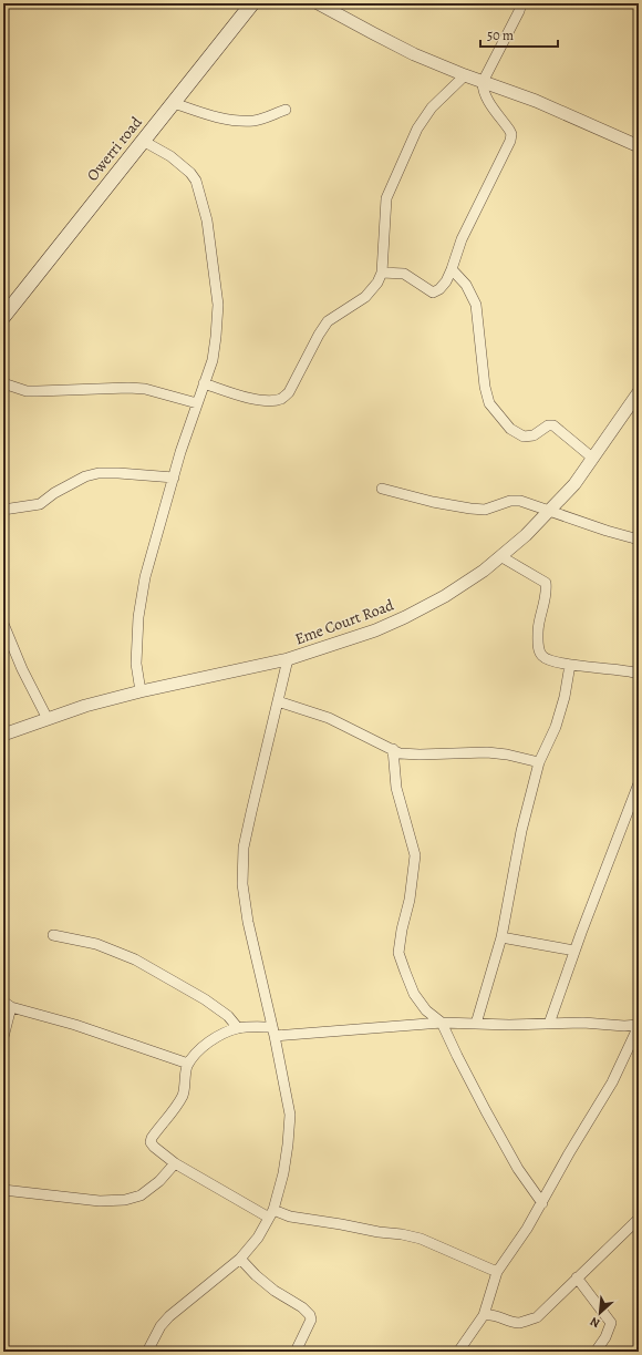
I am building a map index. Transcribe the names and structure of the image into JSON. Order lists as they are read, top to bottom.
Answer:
{
  "streets": {
    "main road": ["Owerri road"],
    "street": ["Eme Court Road"]
  },
  "scale_bar": "50 m",
  "north": "bottom left"
}
